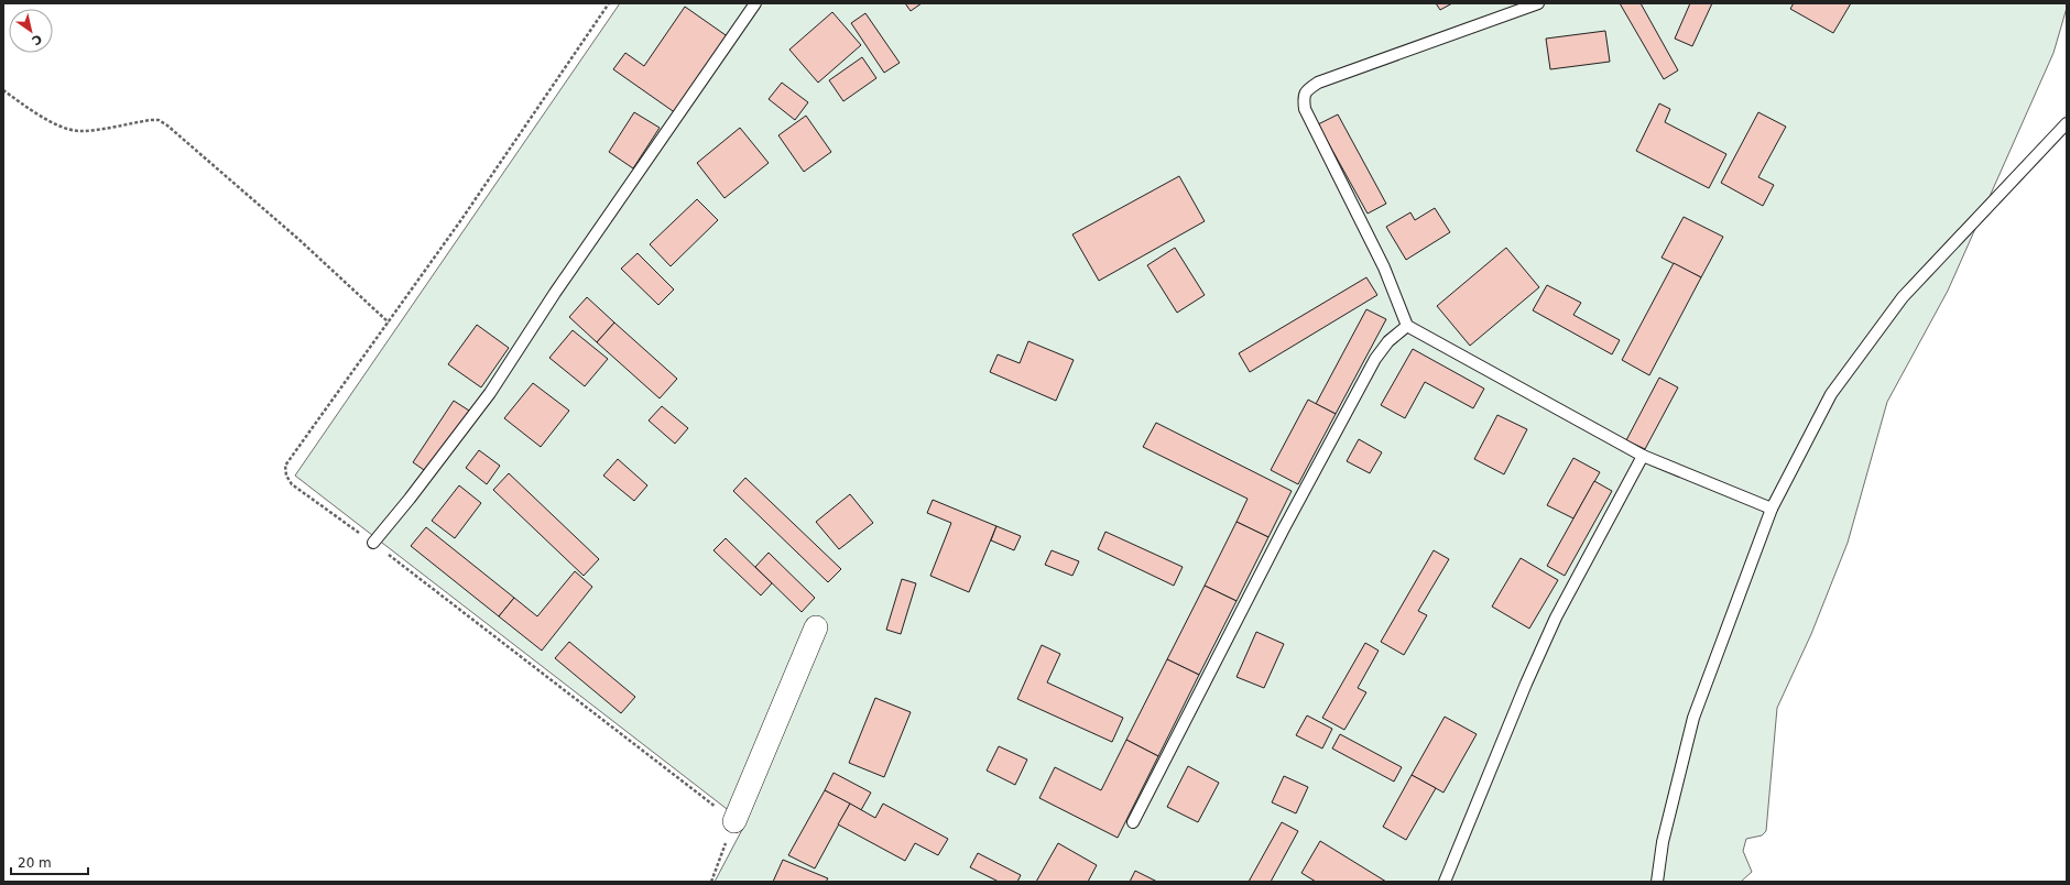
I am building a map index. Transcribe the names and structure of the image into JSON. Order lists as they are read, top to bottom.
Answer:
{
  "scale_bar": "20 m",
  "north": "bottom right"
}
